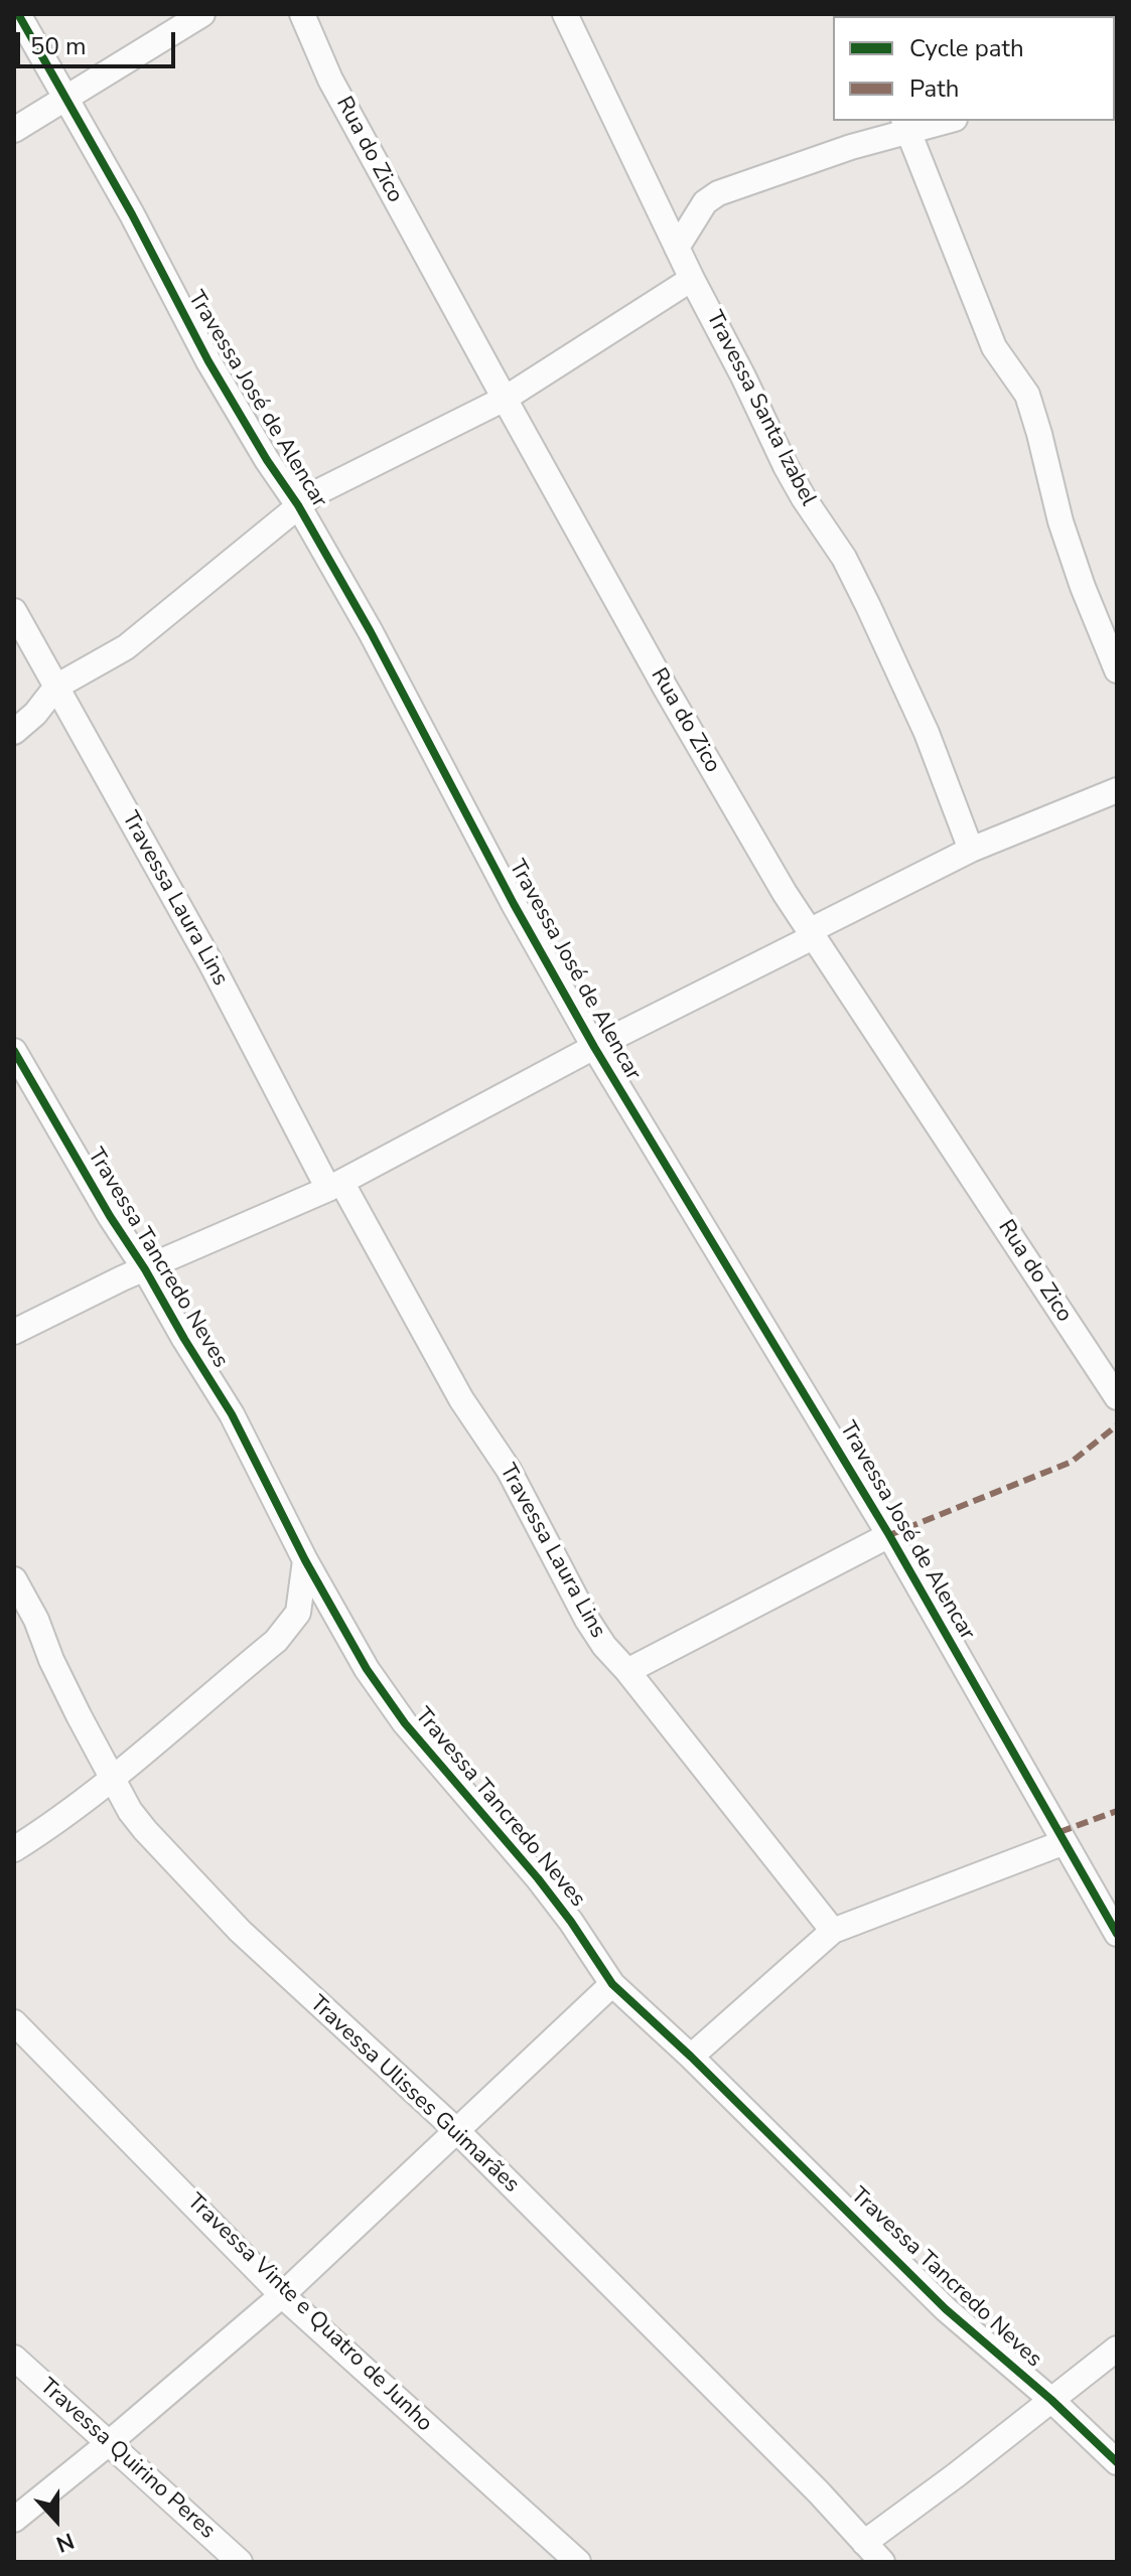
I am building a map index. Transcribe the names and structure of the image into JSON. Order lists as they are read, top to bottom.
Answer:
{
  "streets": {
    "street": [
      "Rua do Zico",
      "Travessa José de Alencar",
      "Travessa Santa Izabel",
      "Travessa Laura Lins",
      "Travessa Tancredo Neves",
      "Travessa Ulisses Guimarães",
      "Travessa Vinte e Quatro de Junho",
      "Travessa Quirino Peres"
    ]
  },
  "legend": ["Cycle path", "Path"],
  "scale_bar": "50 m",
  "north": "bottom"
}
